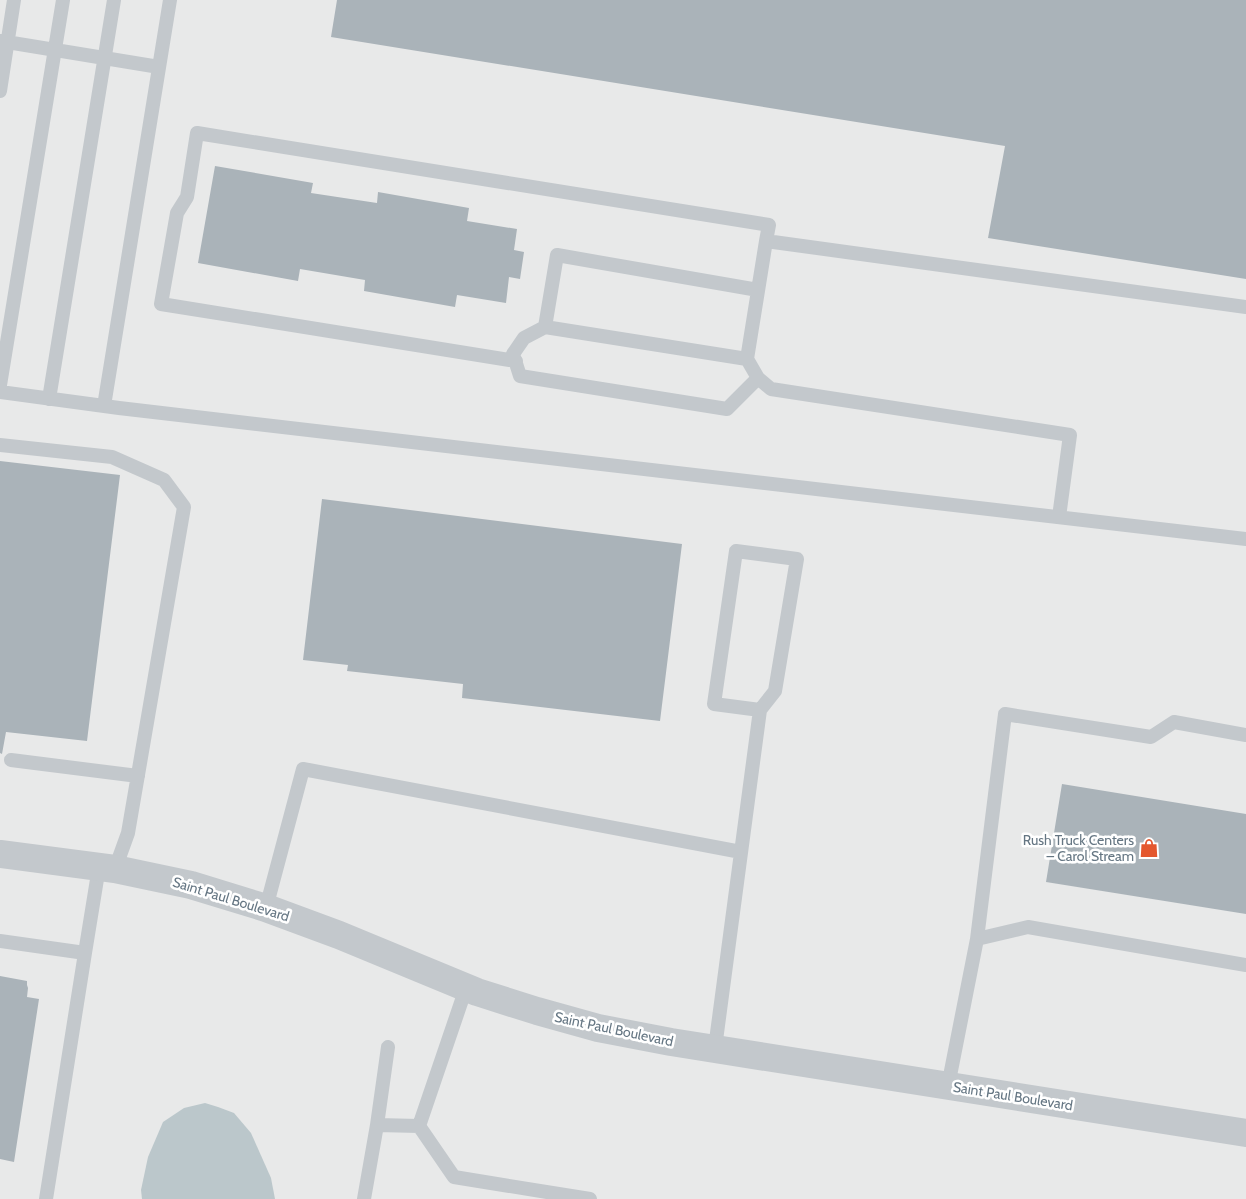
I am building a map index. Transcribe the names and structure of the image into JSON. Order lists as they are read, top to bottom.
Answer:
{
  "streets": {
    "street": ["Saint Paul Boulevard"]
  },
  "places": {
    "shop": ["Rush Truck Centers – Carol Stream"]
  }
}
